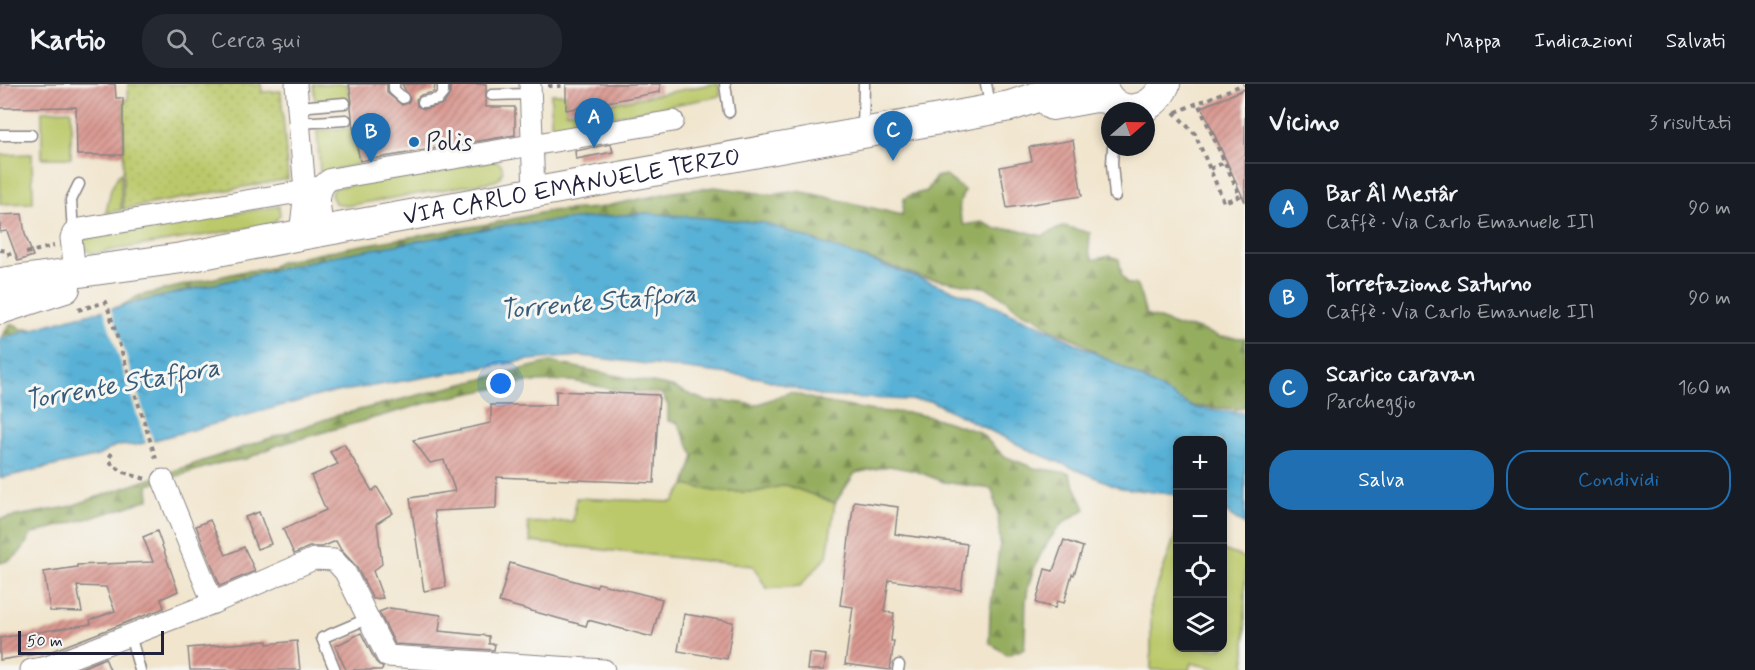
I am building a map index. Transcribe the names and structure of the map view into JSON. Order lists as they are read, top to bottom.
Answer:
{
  "streets": {
    "main road": ["VIA CARLO EMANUELE TERZO"]
  },
  "water": ["Torrente Staffora"],
  "places": ["Polis"],
  "scale_bar": "50 m",
  "north": "right",
  "page": {
    "header": "Kartio",
    "search": "Cerca qui",
    "nav": ["Mappa", "Indicazioni", "Salvati"],
    "heading": ["Vicino", "3 risultati"],
    "pins": ["A", "C", "B"],
    "list": [
      {
        "mark": "A",
        "name": "Bar Âl Mestâr",
        "note": "Caffè · Via Carlo Emanuele III",
        "value": "90 m"
      },
      {
        "mark": "B",
        "name": "Torrefazione Saturno",
        "note": "Caffè · Via Carlo Emanuele III",
        "value": "90 m"
      },
      {
        "mark": "C",
        "name": "Scarico caravan",
        "note": "Parcheggio",
        "value": "160 m"
      }
    ],
    "buttons": ["Salva", "Condividi"],
    "map_buttons": ["+", "−"],
    "scale": "50 m"
  }
}
